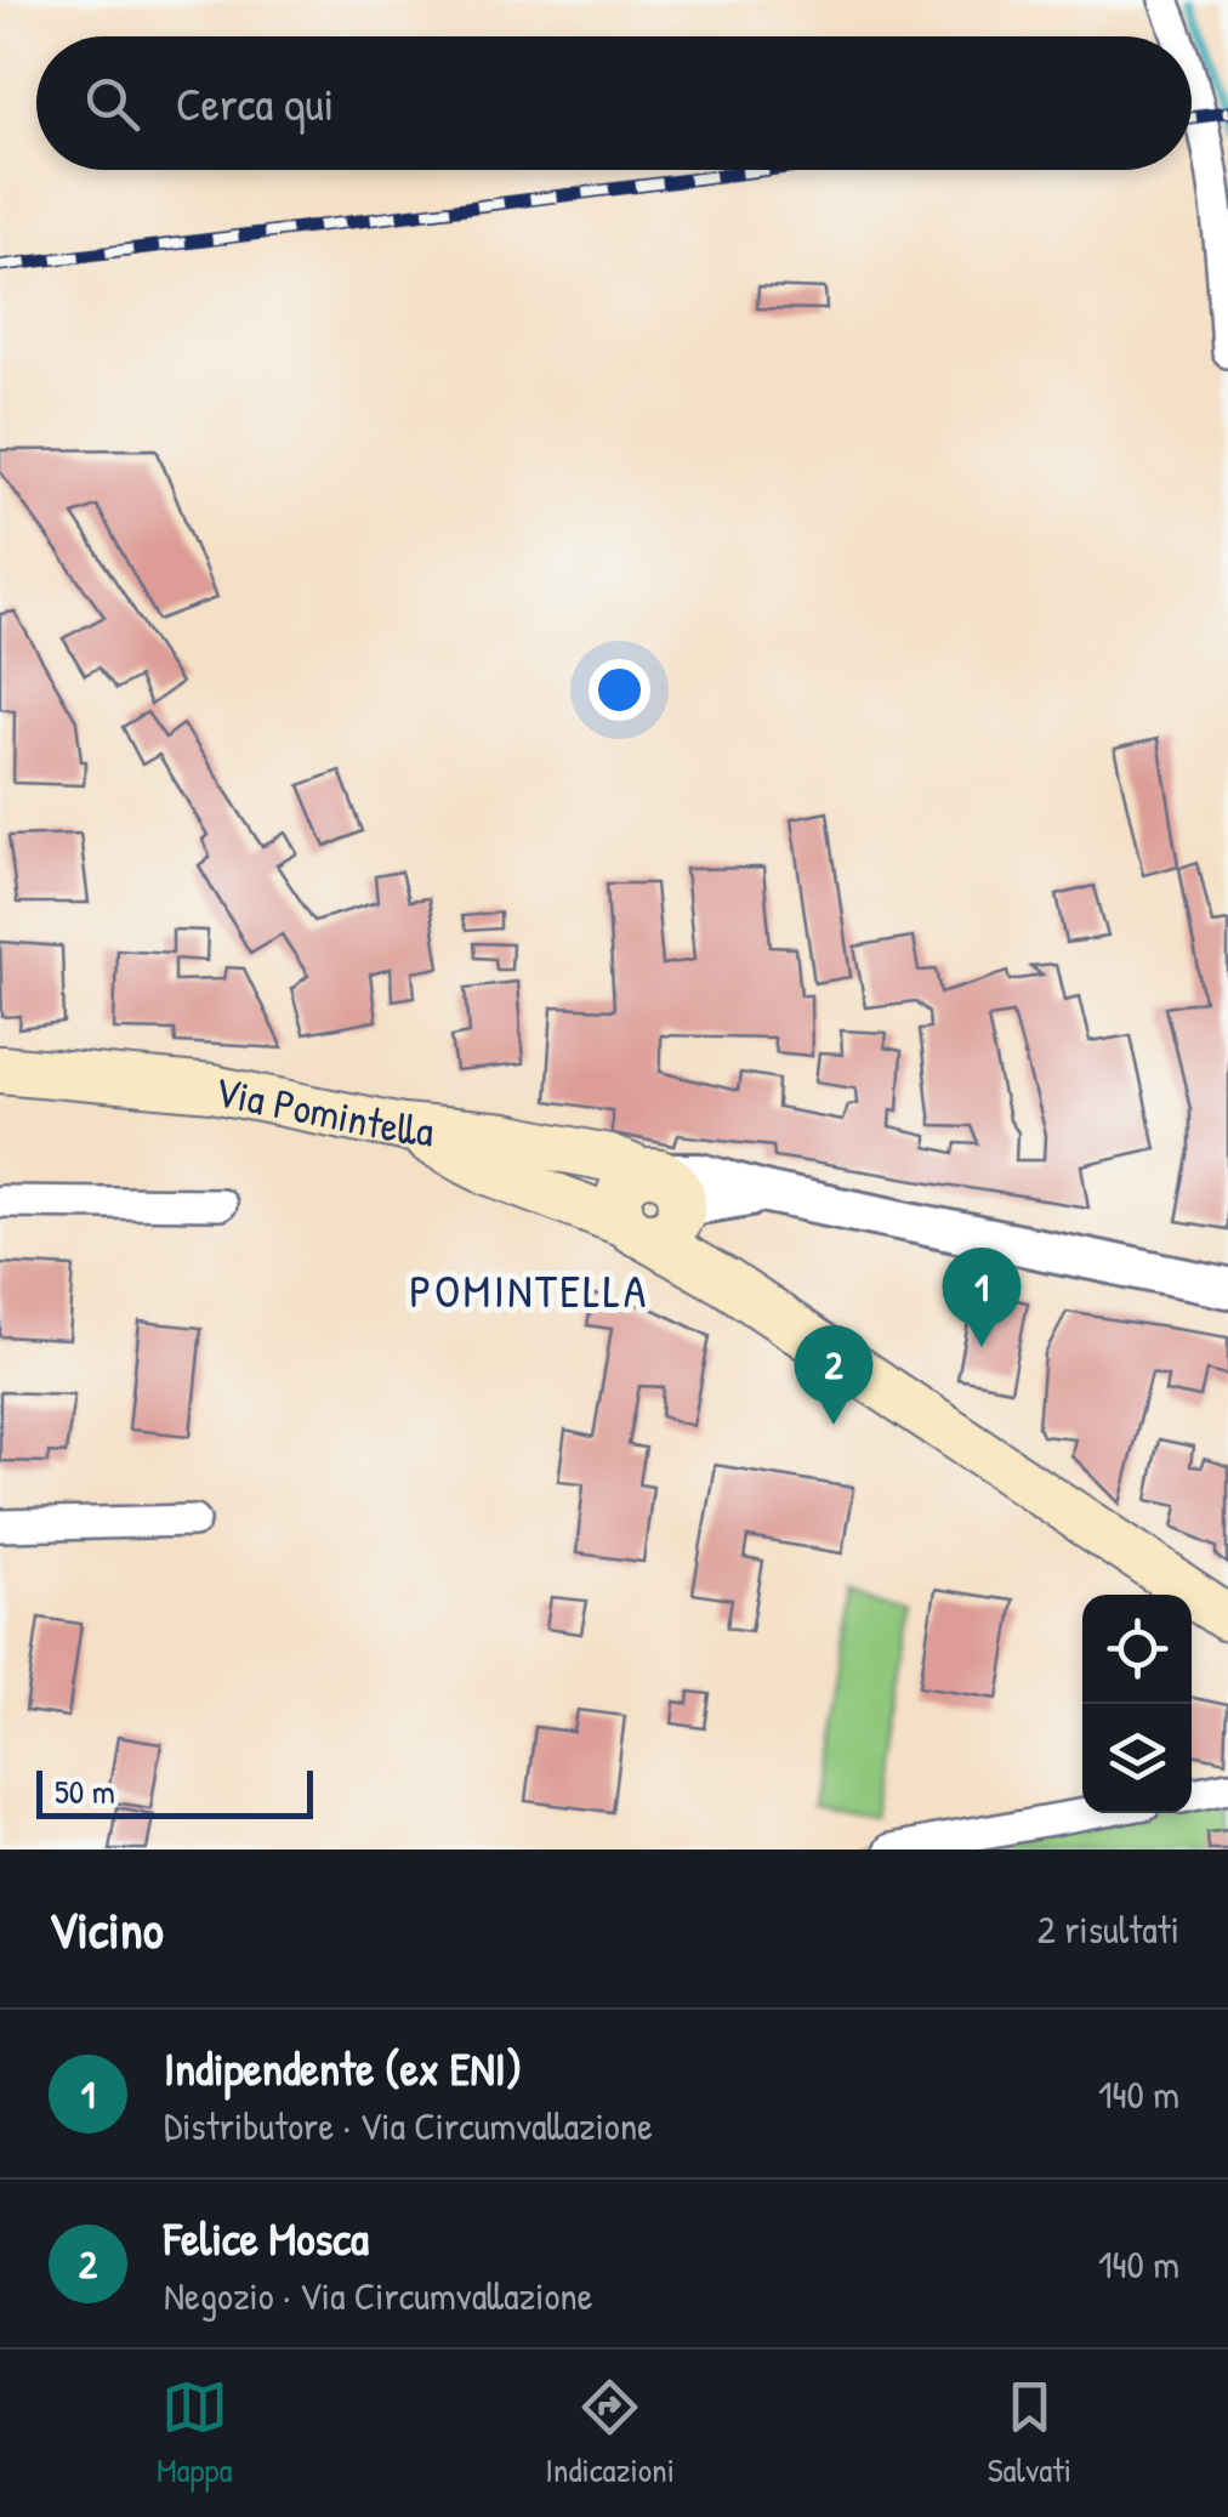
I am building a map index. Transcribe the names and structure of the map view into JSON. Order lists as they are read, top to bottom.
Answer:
{
  "streets": {
    "main road": ["Via Pomintella"]
  },
  "districts": ["POMINTELLA"],
  "scale_bar": "50 m",
  "page": {
    "search": "Cerca qui",
    "pins": ["1", "2"],
    "scale": "50 m",
    "heading": ["Vicino", "2 risultati"],
    "list": [
      {
        "mark": "1",
        "name": "Indipendente (ex ENI)",
        "note": "Distributore · Via Circumvallazione",
        "value": "140 m"
      },
      {
        "mark": "2",
        "name": "Felice Mosca",
        "note": "Negozio · Via Circumvallazione",
        "value": "140 m"
      }
    ],
    "nav": ["Mappa", "Indicazioni", "Salvati"]
  }
}
